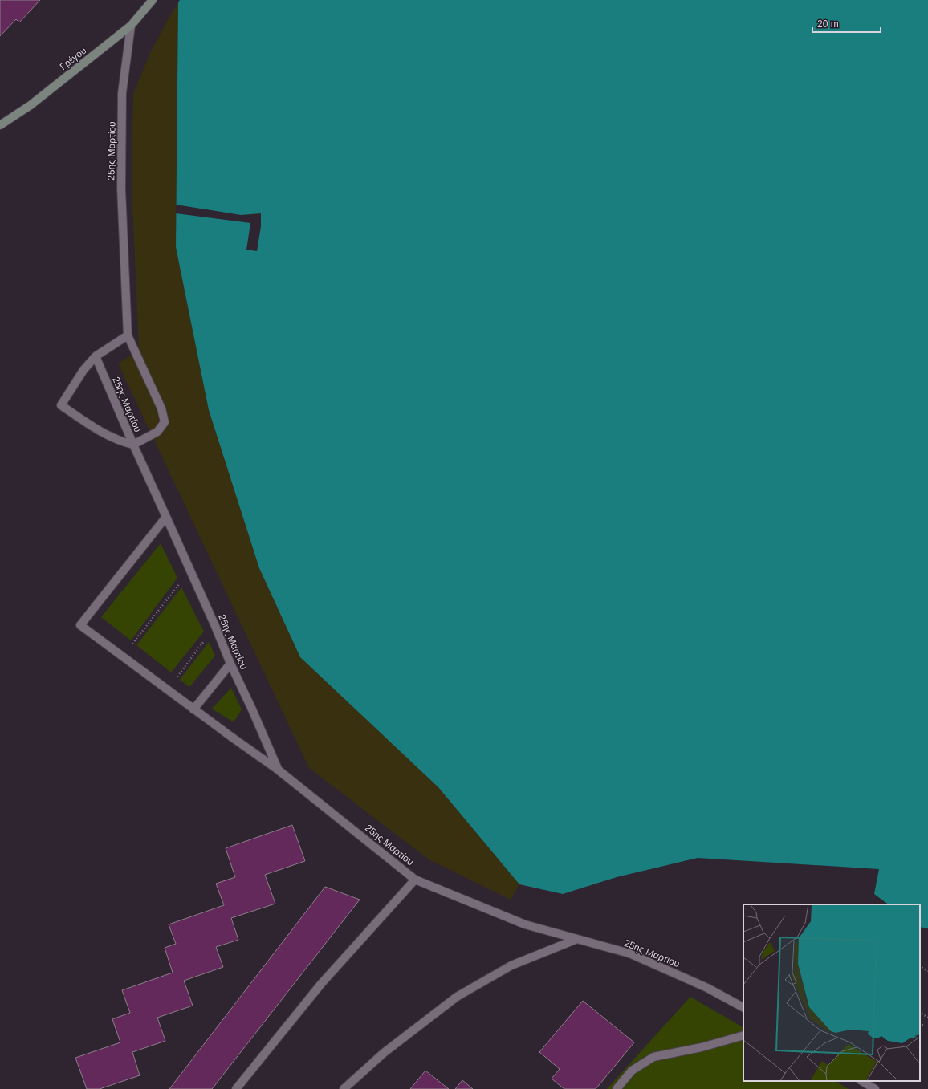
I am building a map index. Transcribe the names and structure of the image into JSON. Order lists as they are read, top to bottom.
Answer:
{
  "streets": {
    "main road": ["Γρέγου"],
    "street": ["25ης Μαρτίου"]
  },
  "crossings": [
    ["Γρέγου", "25ης Μαρτίου"]
  ],
  "scale_bar": "20 m"
}
